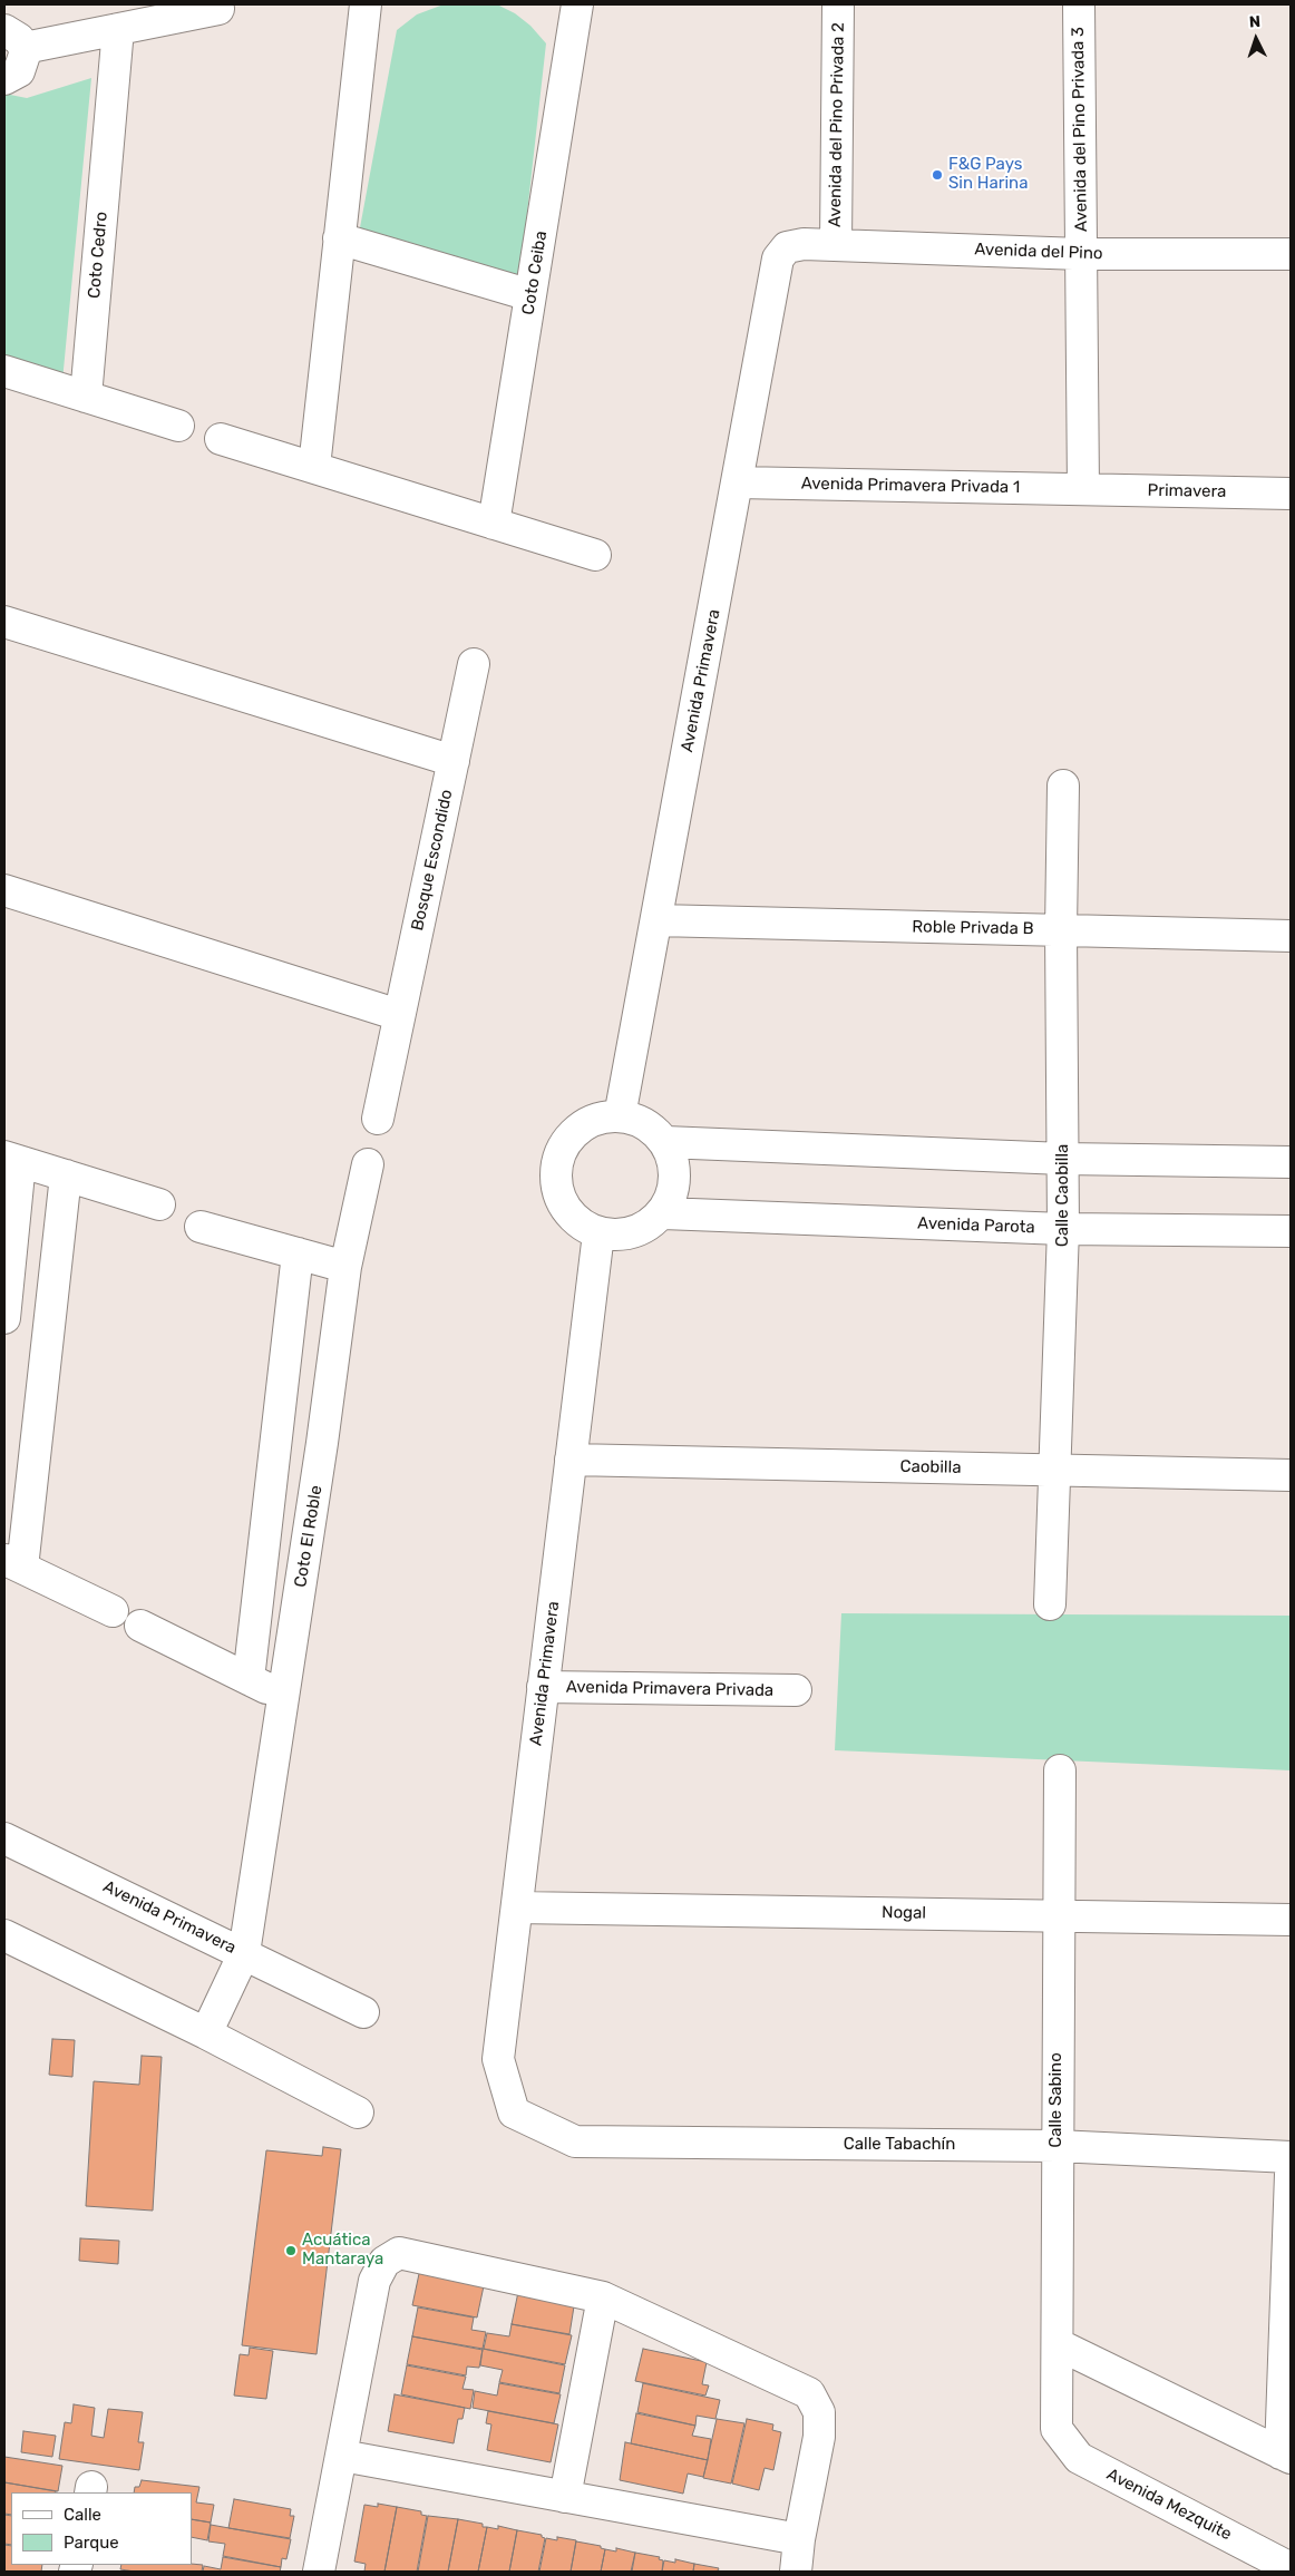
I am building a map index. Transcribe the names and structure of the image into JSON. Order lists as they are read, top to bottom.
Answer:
{
  "streets": {
    "street": [
      "Avenida del Pino Privada 2",
      "Avenida del Pino Privada 3",
      "Avenida del Pino",
      "Coto Cedro",
      "Coto Ceiba",
      "Avenida Primavera Privada 1",
      "Primavera",
      "Avenida Primavera",
      "Bosque Escondido",
      "Roble Privada B",
      "Calle Caobilla",
      "Avenida Parota",
      "Caobilla",
      "Coto El Roble",
      "Avenida Primavera Privada",
      "Nogal",
      "Calle Sabino",
      "Calle Tabachín",
      "Avenida Mezquite"
    ]
  },
  "crossings": [
    ["Avenida del Pino Privada 2", "Avenida del Pino"],
    ["Avenida del Pino Privada 3", "Avenida del Pino"],
    ["Avenida del Pino Privada 3", "Avenida Primavera Privada 1"],
    ["Avenida del Pino Privada 3", "Primavera"],
    ["Avenida del Pino", "Avenida Primavera"],
    ["Avenida Primavera Privada 1", "Primavera"],
    ["Avenida Primavera Privada 1", "Avenida Primavera"],
    ["Avenida Primavera", "Roble Privada B"],
    ["Avenida Primavera", "Avenida Parota"],
    ["Avenida Primavera", "Caobilla"],
    ["Avenida Primavera", "Coto El Roble"],
    ["Avenida Primavera", "Avenida Primavera Privada"],
    ["Avenida Primavera", "Nogal"],
    ["Avenida Primavera", "Calle Tabachín"],
    ["Roble Privada B", "Calle Caobilla"],
    ["Calle Caobilla", "Avenida Parota"],
    ["Calle Caobilla", "Caobilla"],
    ["Nogal", "Calle Sabino"],
    ["Calle Sabino", "Calle Tabachín"],
    ["Calle Sabino", "Avenida Mezquite"]
  ],
  "places": ["F&G Pays Sin Harina", "Acuática Mantaraya"],
  "legend": ["Calle", "Parque"],
  "north": "top"
}
